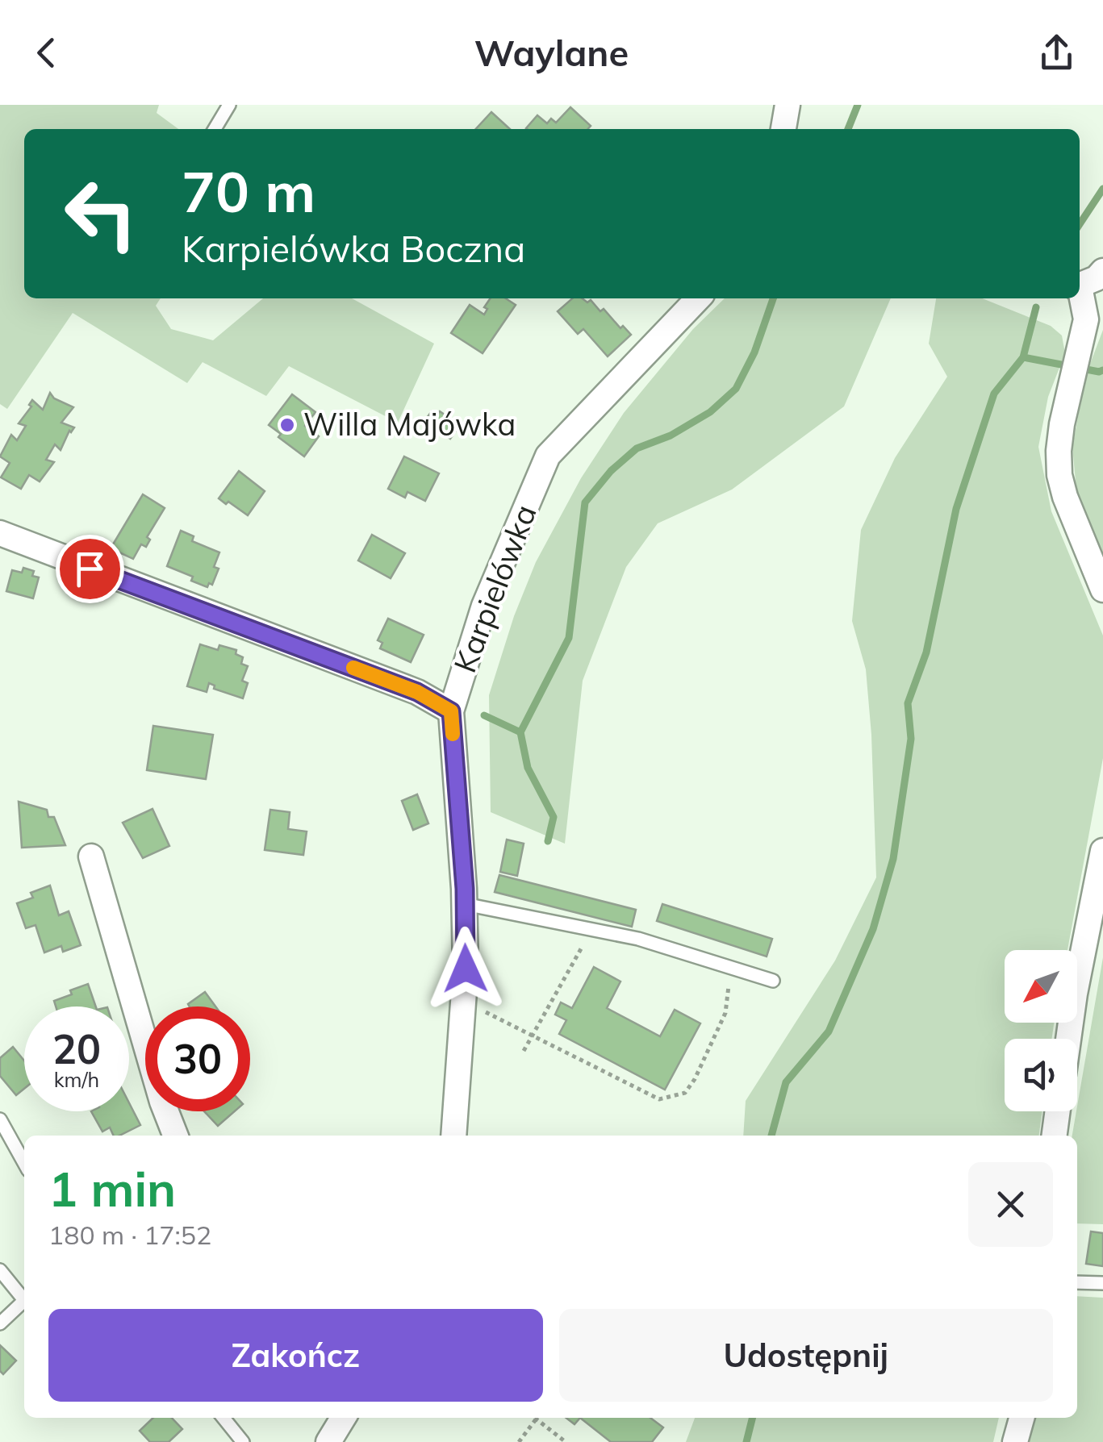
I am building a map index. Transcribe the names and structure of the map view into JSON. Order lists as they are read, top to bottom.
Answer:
{
  "streets": {
    "street": ["Karpielówka"]
  },
  "places": ["Willa Majówka"],
  "north": "bottom left",
  "page": {
    "header": "Waylane",
    "turn": ["70 m", "Karpielówka Boczna"],
    "speed": "20 km/h",
    "limit": "30",
    "heading": ["1 min", "180 m · 17:52"],
    "buttons": ["Zakończ", "Udostępnij"]
  }
}
